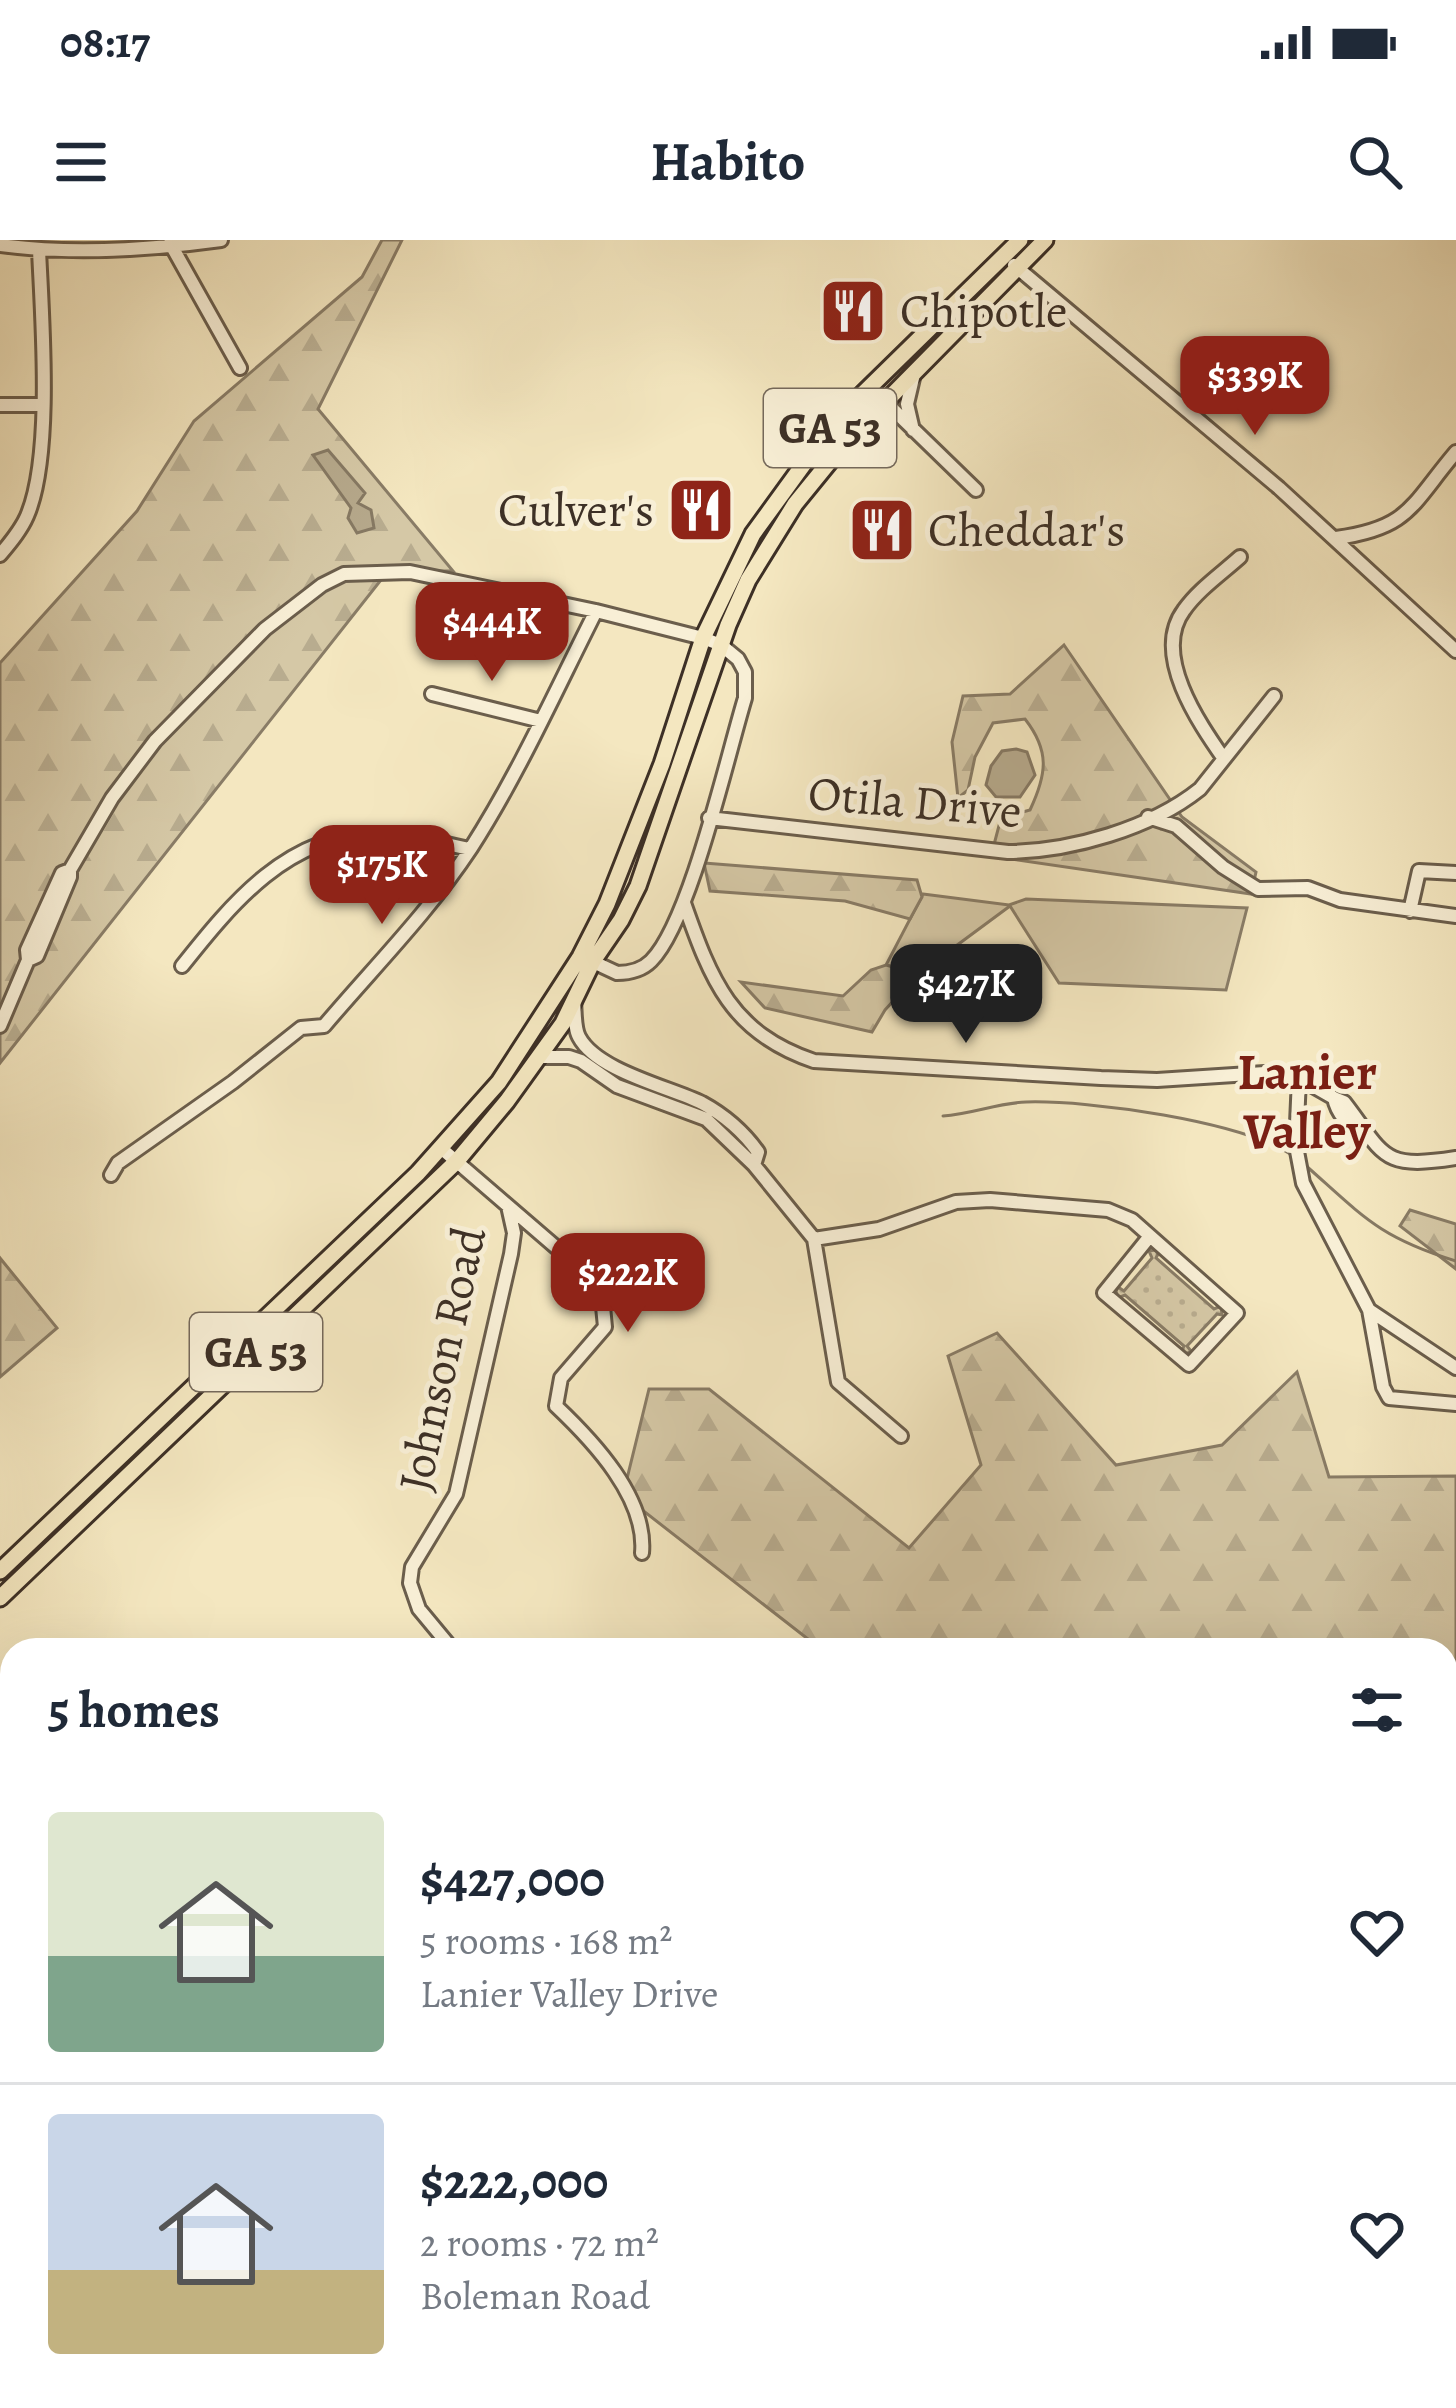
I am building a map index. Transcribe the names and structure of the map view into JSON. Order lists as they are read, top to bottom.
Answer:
{
  "streets": {
    "main road": ["GA 53"],
    "street": ["Otila Drive", "Johnson Road"]
  },
  "districts": ["Lanier Valley"],
  "places": {
    "restaurant": ["Chipotle", "Culver's", "Cheddar's"]
  },
  "page": {
    "status": "08:17",
    "header": "Habito",
    "price": [
      "$339K",
      "$444K",
      "$175K",
      "$427K",
      "$222K"
    ],
    "heading": "5 homes",
    "list": [
      {
        "name": "$427,000",
        "note": "5 rooms · 168 m² · Lanier Valley Drive"
      },
      {
        "name": "$222,000",
        "note": "2 rooms · 72 m² · Boleman Road"
      }
    ]
  }
}
